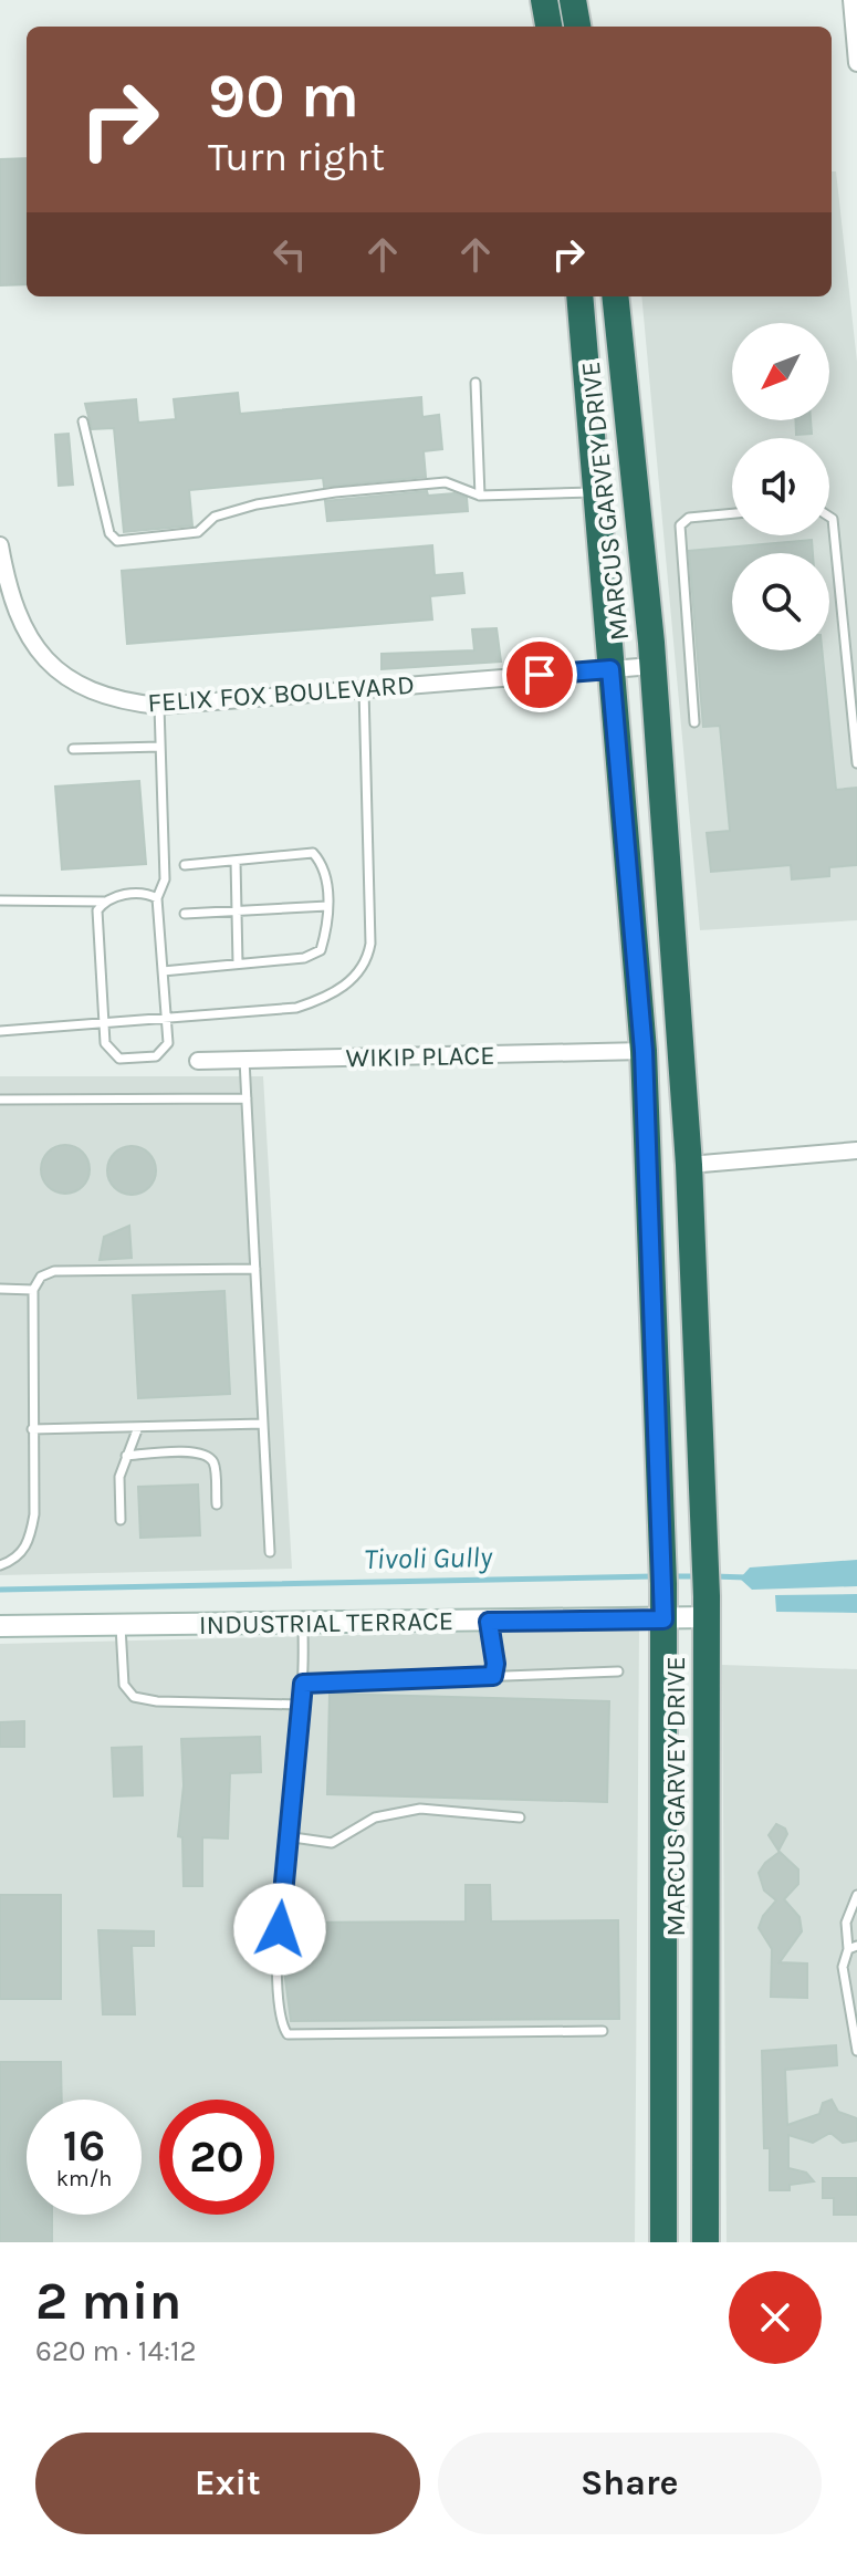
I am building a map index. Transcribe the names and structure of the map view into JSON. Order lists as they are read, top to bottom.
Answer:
{
  "streets": {
    "highway": ["MARCUS GARVEY DRIVE"],
    "street": ["FELIX FOX BOULEVARD", "WIKIP PLACE", "INDUSTRIAL TERRACE"]
  },
  "crossings": [
    ["MARCUS GARVEY DRIVE", "FELIX FOX BOULEVARD"],
    ["MARCUS GARVEY DRIVE", "WIKIP PLACE"],
    ["MARCUS GARVEY DRIVE", "INDUSTRIAL TERRACE"]
  ],
  "water": ["Tivoli Gully"],
  "north": "bottom left",
  "page": {
    "turn": ["90 m", "Turn right"],
    "speed": "16 km/h",
    "limit": "20",
    "heading": ["2 min", "620 m · 14:12"],
    "buttons": ["Exit", "Share"]
  }
}
